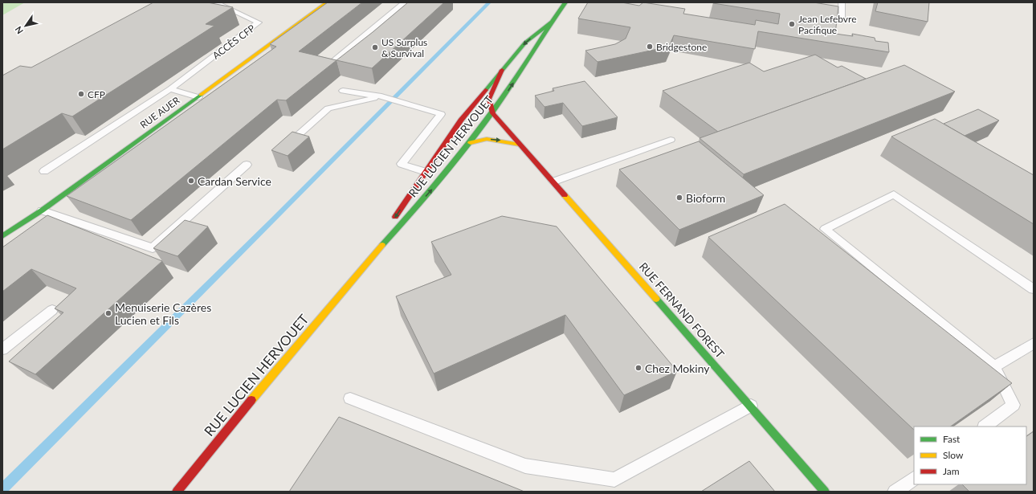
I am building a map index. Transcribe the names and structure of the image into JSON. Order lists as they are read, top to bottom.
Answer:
{
  "streets": {
    "main road": ["RUE AUER", "RUE LUCIEN HERVOUET", "RUE FERNAND FOREST"],
    "lane": ["ACCÈS CFP"]
  },
  "crossings": [
    ["RUE LUCIEN HERVOUET", "RUE FERNAND FOREST"]
  ],
  "places": [
    "Jean Lefebvre Pacifique",
    "Bridgestone",
    "US Surplus & Survival",
    "CFP",
    "Cardan Service",
    "Bioform",
    "Menuiserie Cazères Lucien et Fils",
    "Chez Mokiny"
  ],
  "legend": ["Fast", "Slow", "Jam"],
  "north": "bottom left"
}
